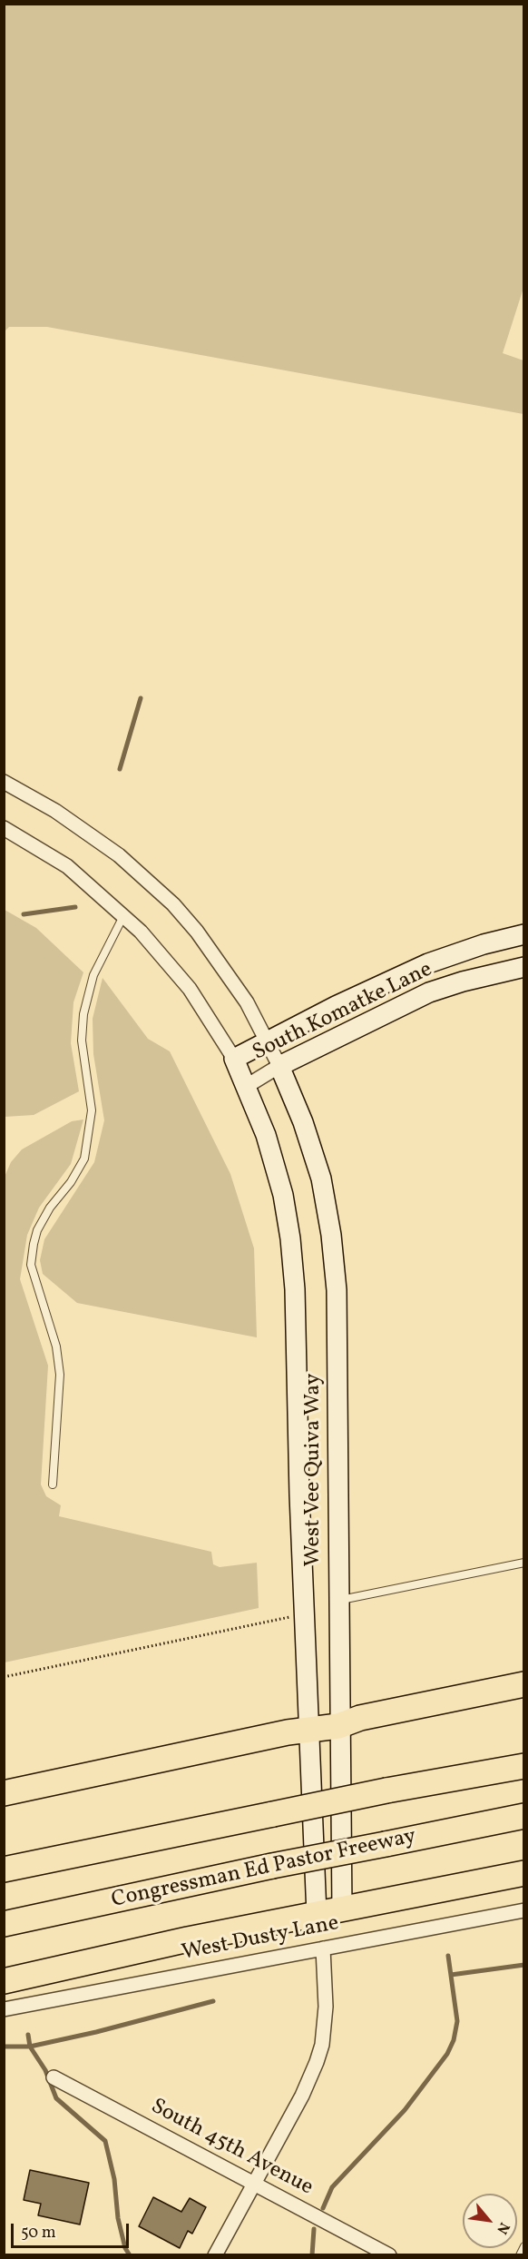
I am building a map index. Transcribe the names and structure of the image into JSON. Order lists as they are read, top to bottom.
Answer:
{
  "streets": {
    "highway": ["Congressman Ed Pastor Freeway"],
    "street": [
      "South Komatke Lane",
      "West Vee Quiva Way",
      "West Dusty Lane",
      "South 45th Avenue"
    ]
  },
  "crossings": [
    ["South Komatke Lane", "West Vee Quiva Way"]
  ],
  "scale_bar": "50 m",
  "north": "bottom right"
}
